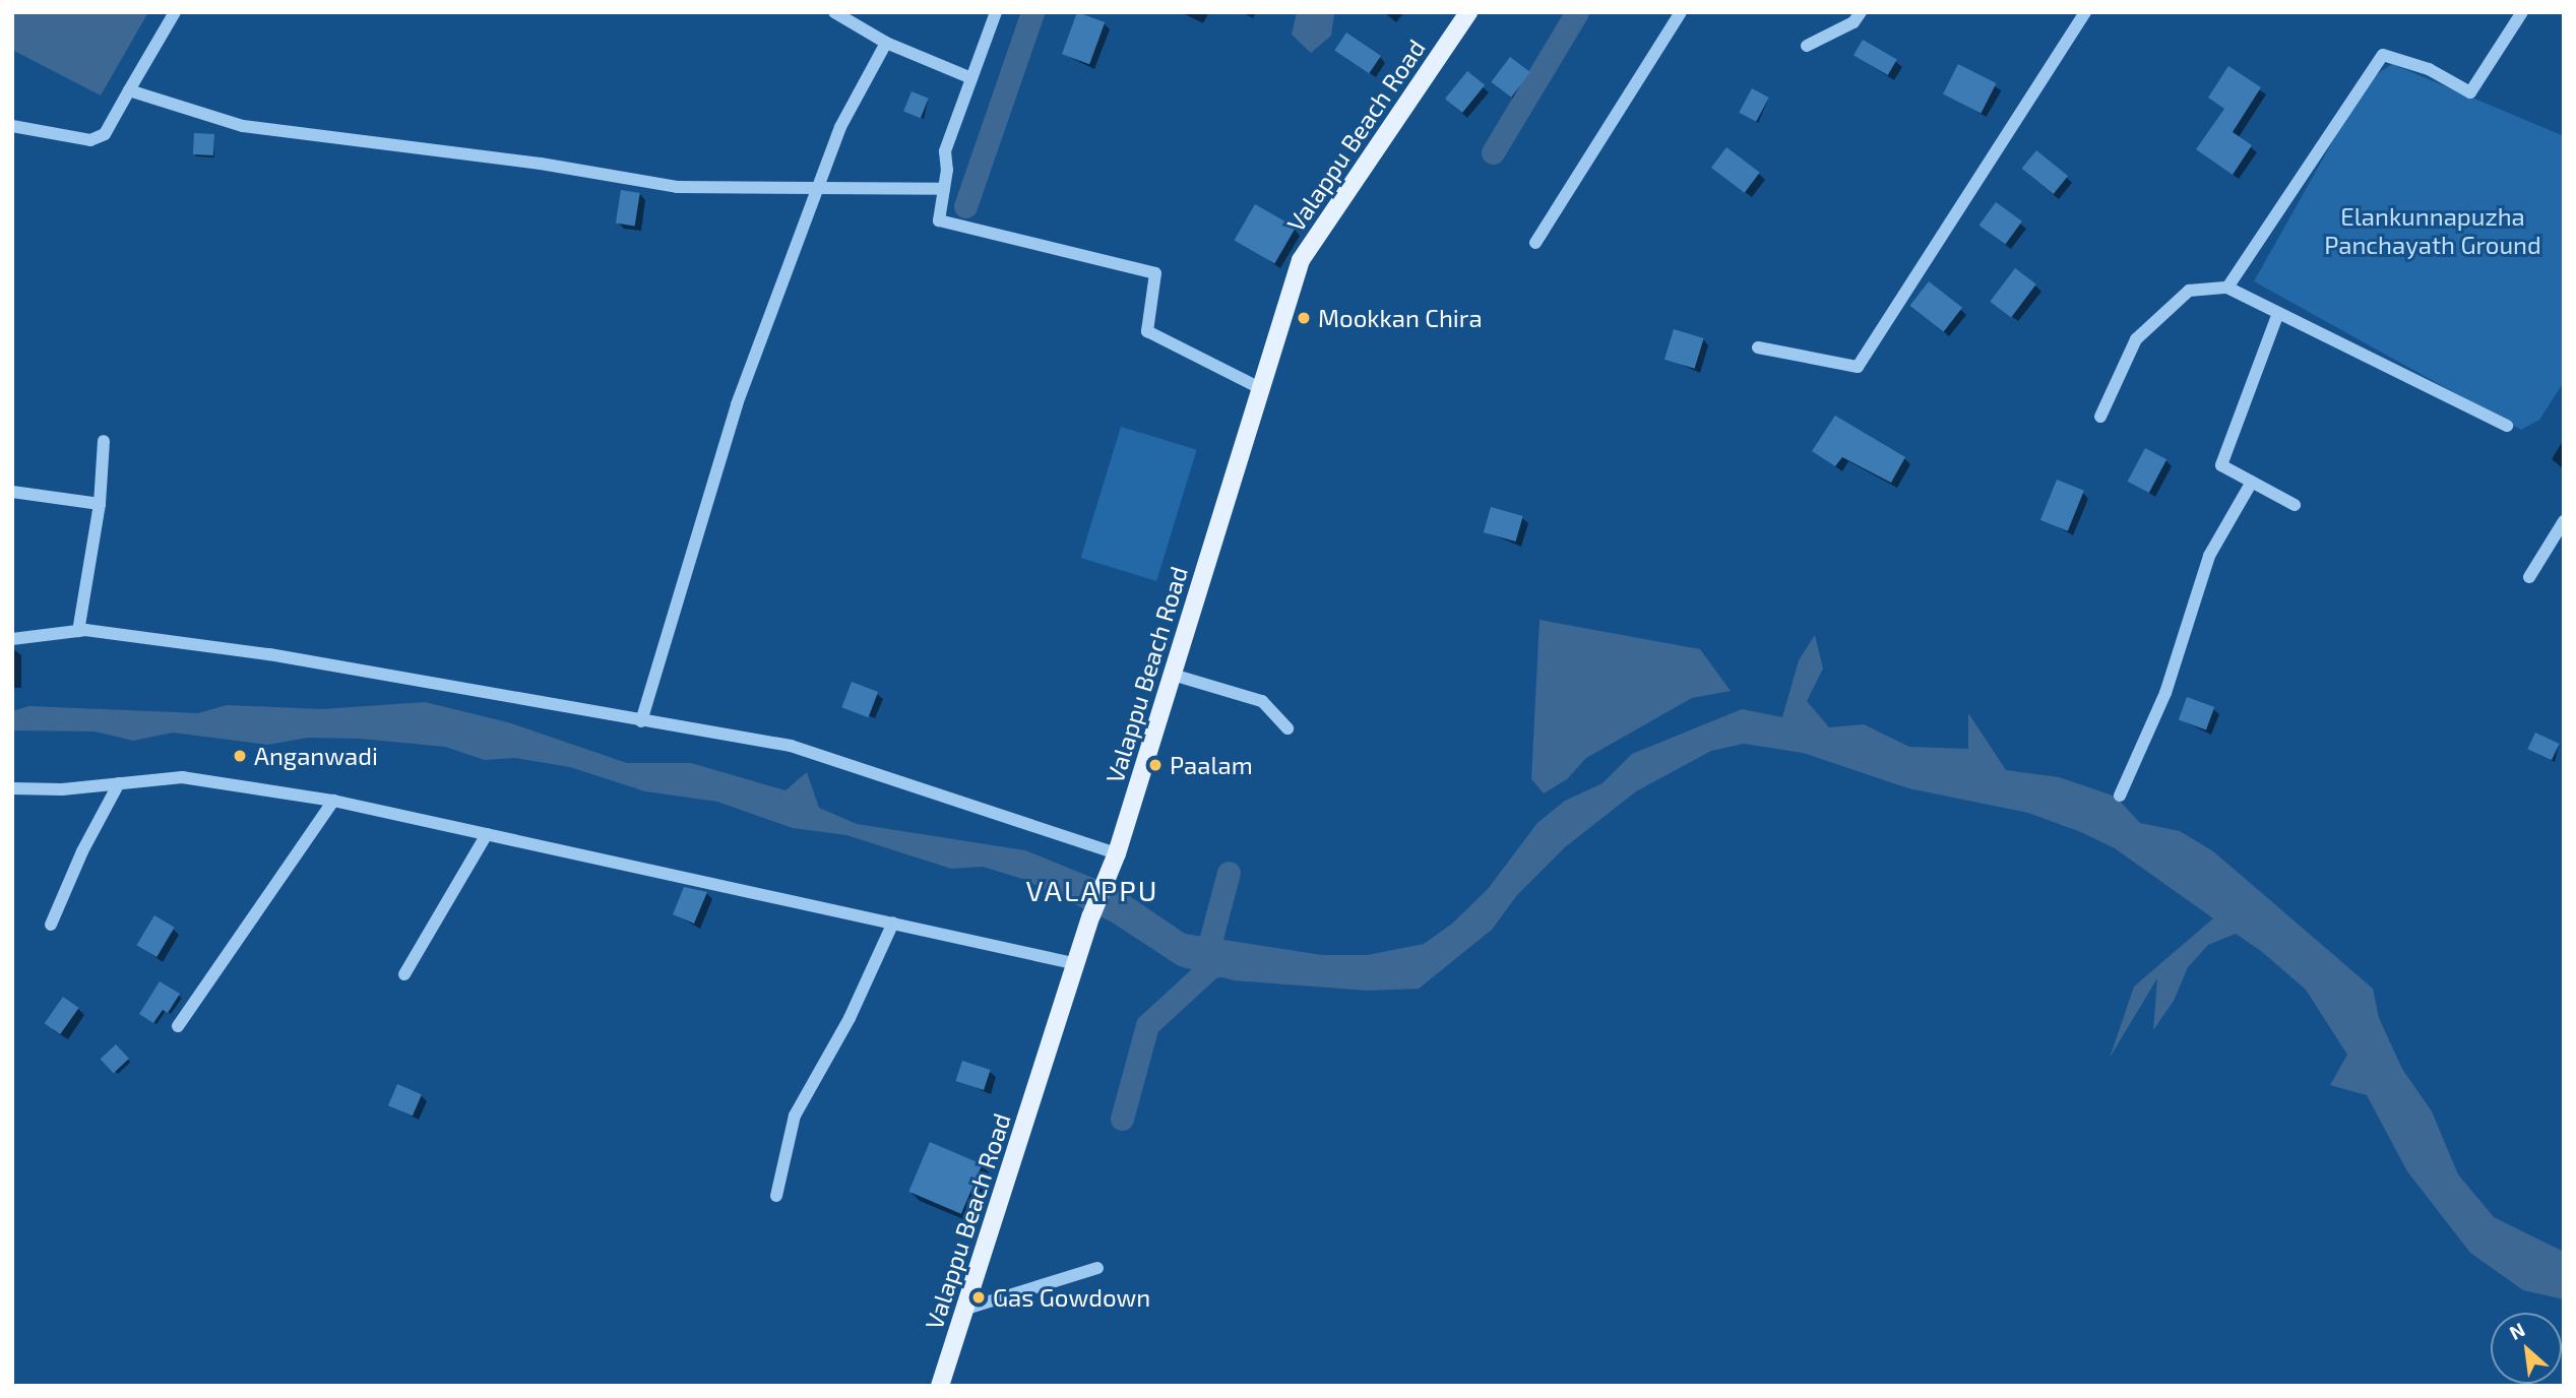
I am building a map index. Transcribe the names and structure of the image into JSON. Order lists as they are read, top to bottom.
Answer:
{
  "streets": {
    "main road": ["Valappu Beach Road"]
  },
  "districts": ["VALAPPU"],
  "parks": ["Elankunnapuzha Panchayath Ground"],
  "places": [
    "Mookkan Chira",
    "Anganwadi",
    "Paalam",
    "Gas Gowdown"
  ],
  "north": "top left"
}
